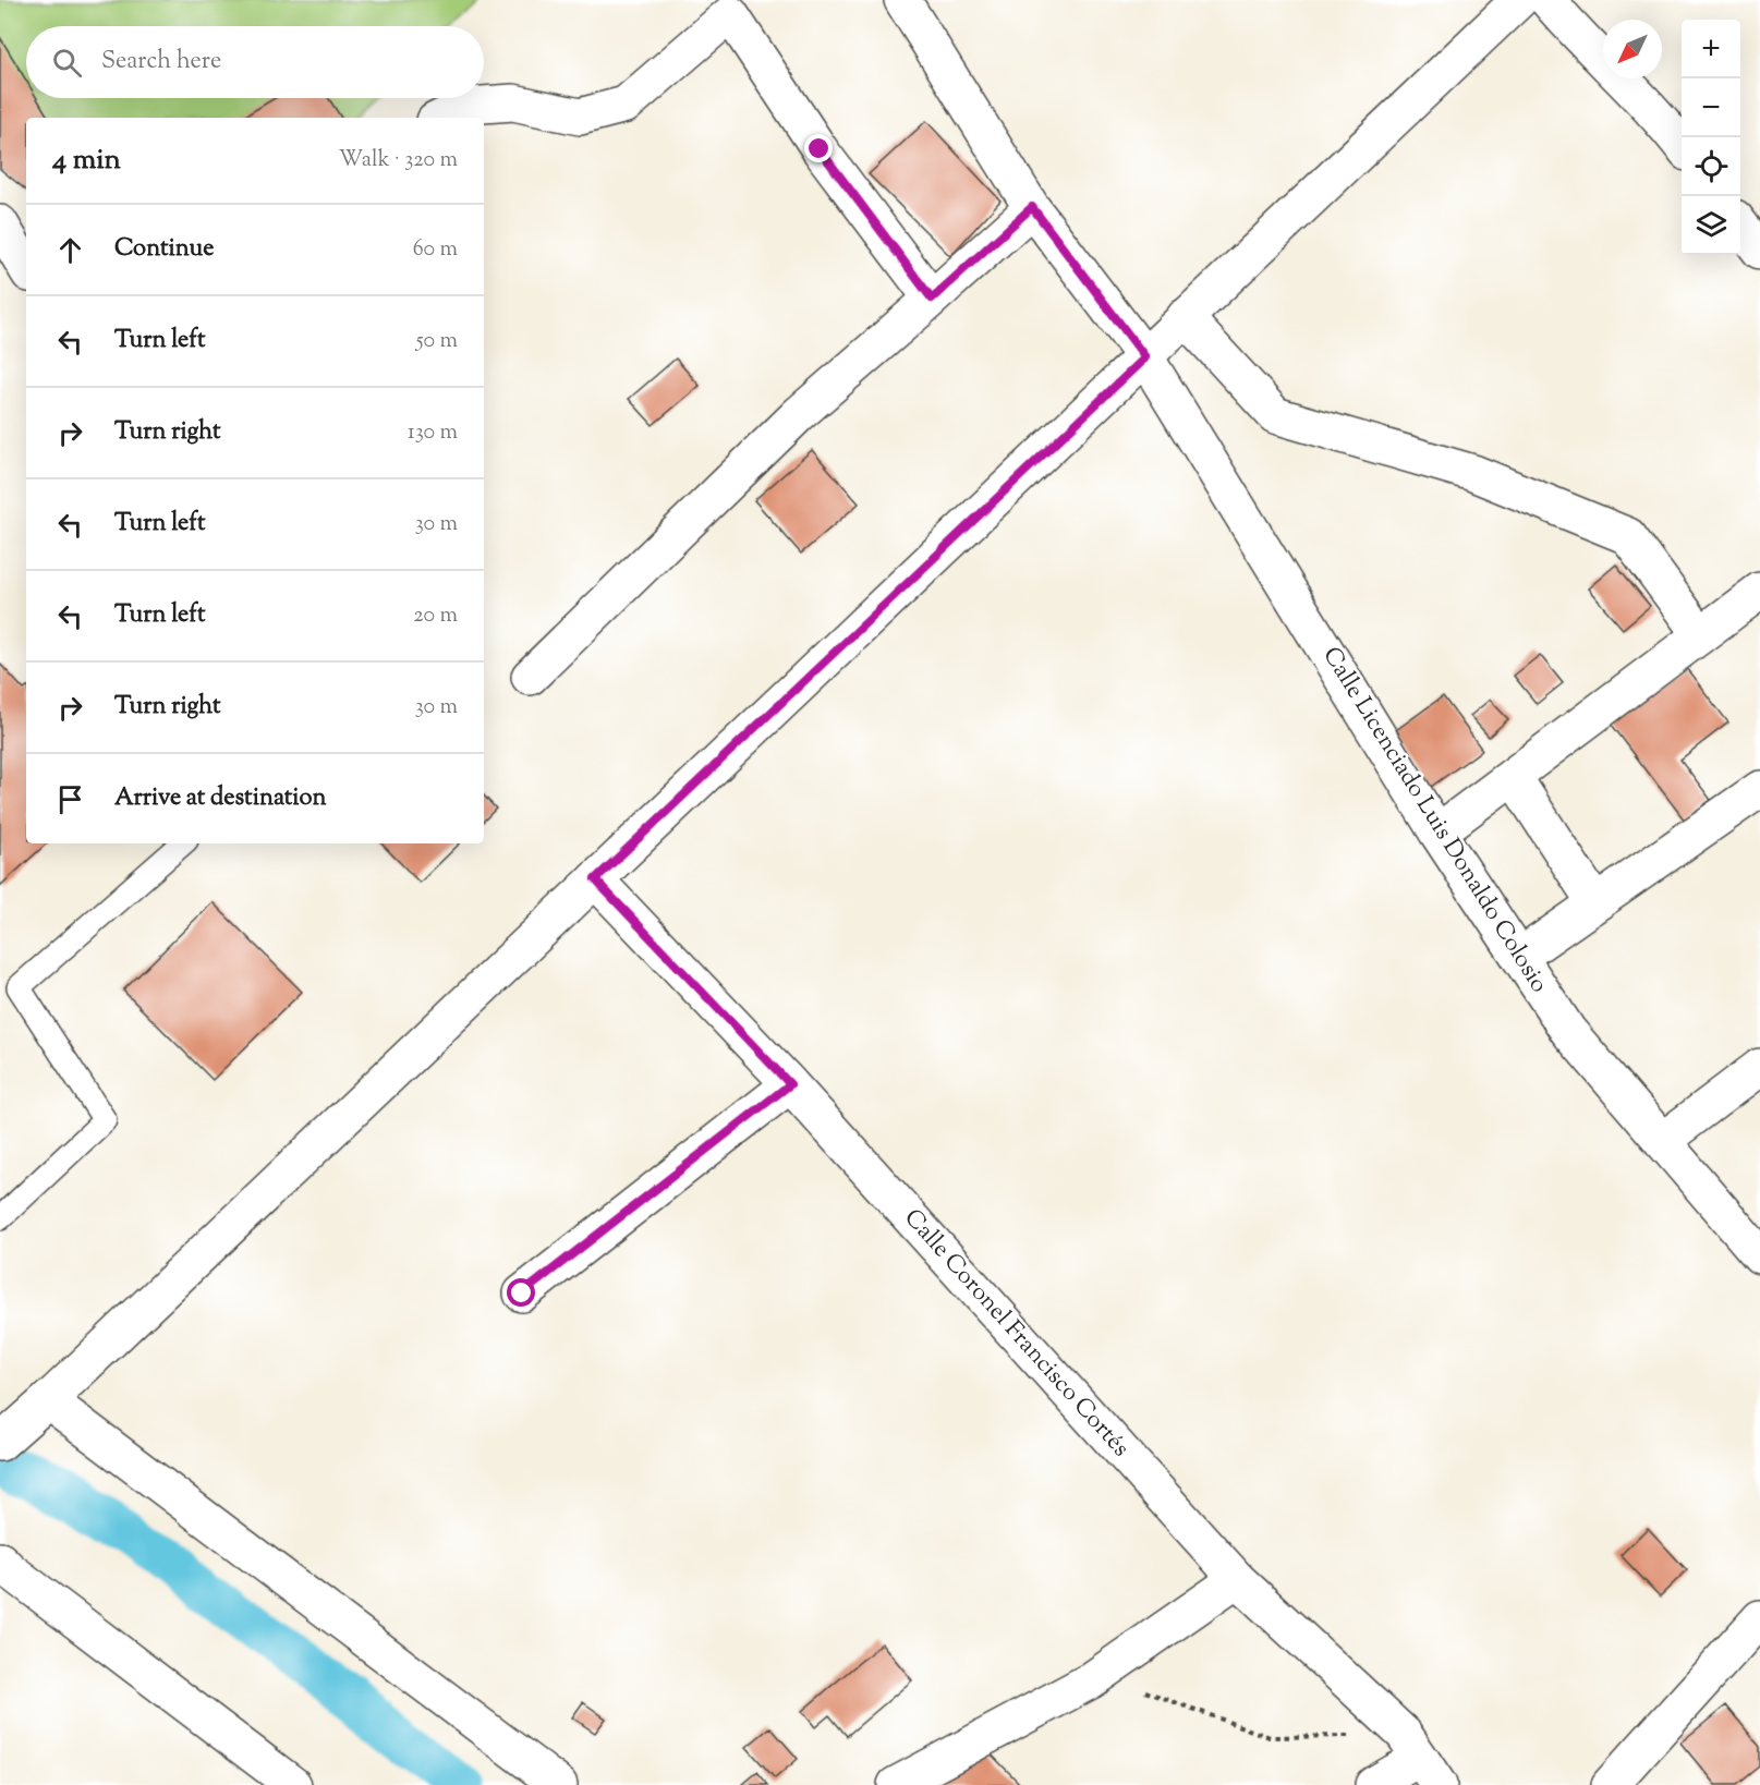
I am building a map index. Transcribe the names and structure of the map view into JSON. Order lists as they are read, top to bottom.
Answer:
{
  "streets": {
    "street": ["Calle Licenciado Luis Donaldo Colosio", "Calle Coronel Francisco Cortés"]
  },
  "north": "bottom left",
  "page": {
    "map_buttons": ["+", "−"],
    "search": "Search here",
    "heading": ["4 min", "Walk · 320 m"],
    "list": [
      ["Continue", "60 m"],
      ["Turn left", "50 m"],
      ["Turn right", "130 m"],
      ["Turn left", "30 m"],
      ["Turn left", "20 m"],
      ["Turn right", "30 m"],
      "Arrive at destination"
    ]
  }
}
